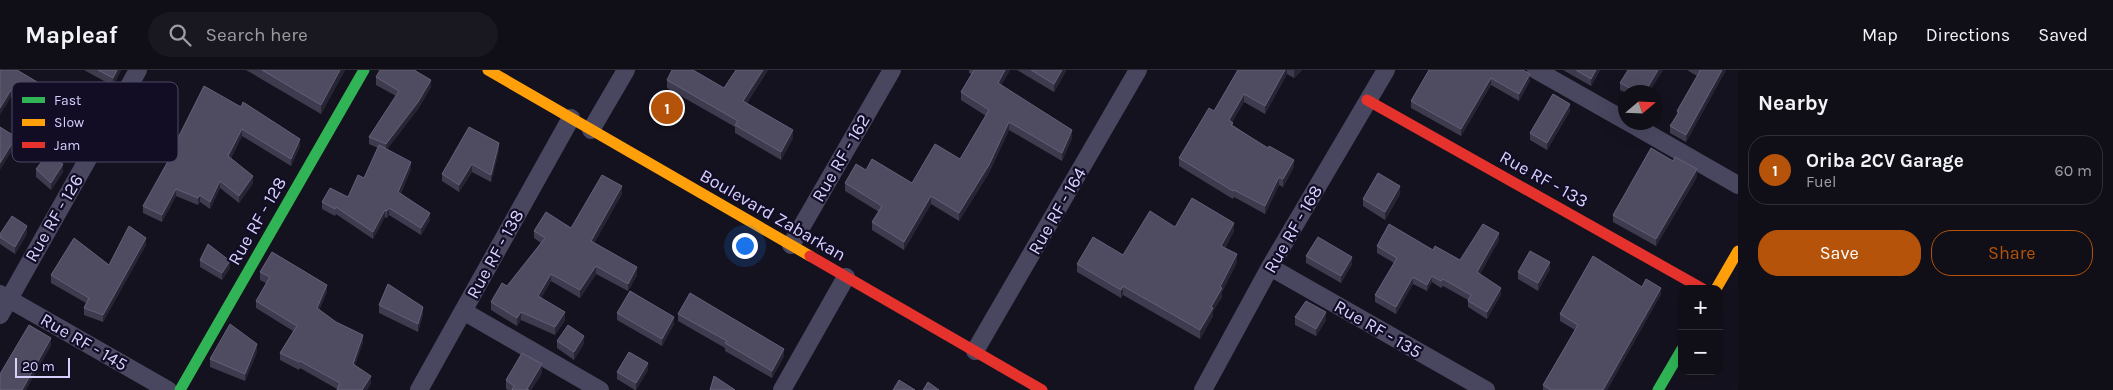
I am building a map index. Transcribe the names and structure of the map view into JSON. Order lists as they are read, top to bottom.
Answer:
{
  "streets": {
    "street": [
      "Rue RF - 162",
      "Rue RF - 133",
      "Rue RF - 164",
      "Boulevard Zabarkan",
      "Rue RF - 126",
      "Rue RF - 128",
      "Rue RF - 168",
      "Rue RF - 138",
      "Rue RF - 135",
      "Rue RF - 145"
    ]
  },
  "crossings": [
    ["Rue RF - 162", "Boulevard Zabarkan"],
    ["Rue RF - 133", "Rue RF - 168"],
    ["Rue RF - 164", "Boulevard Zabarkan"],
    ["Boulevard Zabarkan", "Rue RF - 138"],
    ["Rue RF - 126", "Rue RF - 145"],
    ["Rue RF - 168", "Rue RF - 135"]
  ],
  "legend": ["Fast", "Slow", "Jam"],
  "scale_bar": "20 m",
  "north": "right",
  "page": {
    "header": "Mapleaf",
    "search": "Search here",
    "nav": ["Map", "Directions", "Saved"],
    "heading": "Nearby",
    "pins": "1",
    "list": [
      {
        "mark": "1",
        "name": "Oriba 2CV Garage",
        "note": "Fuel",
        "value": "60 m"
      }
    ],
    "buttons": ["Save", "Share"],
    "map_buttons": ["+", "−"],
    "scale": "20 m"
  }
}
